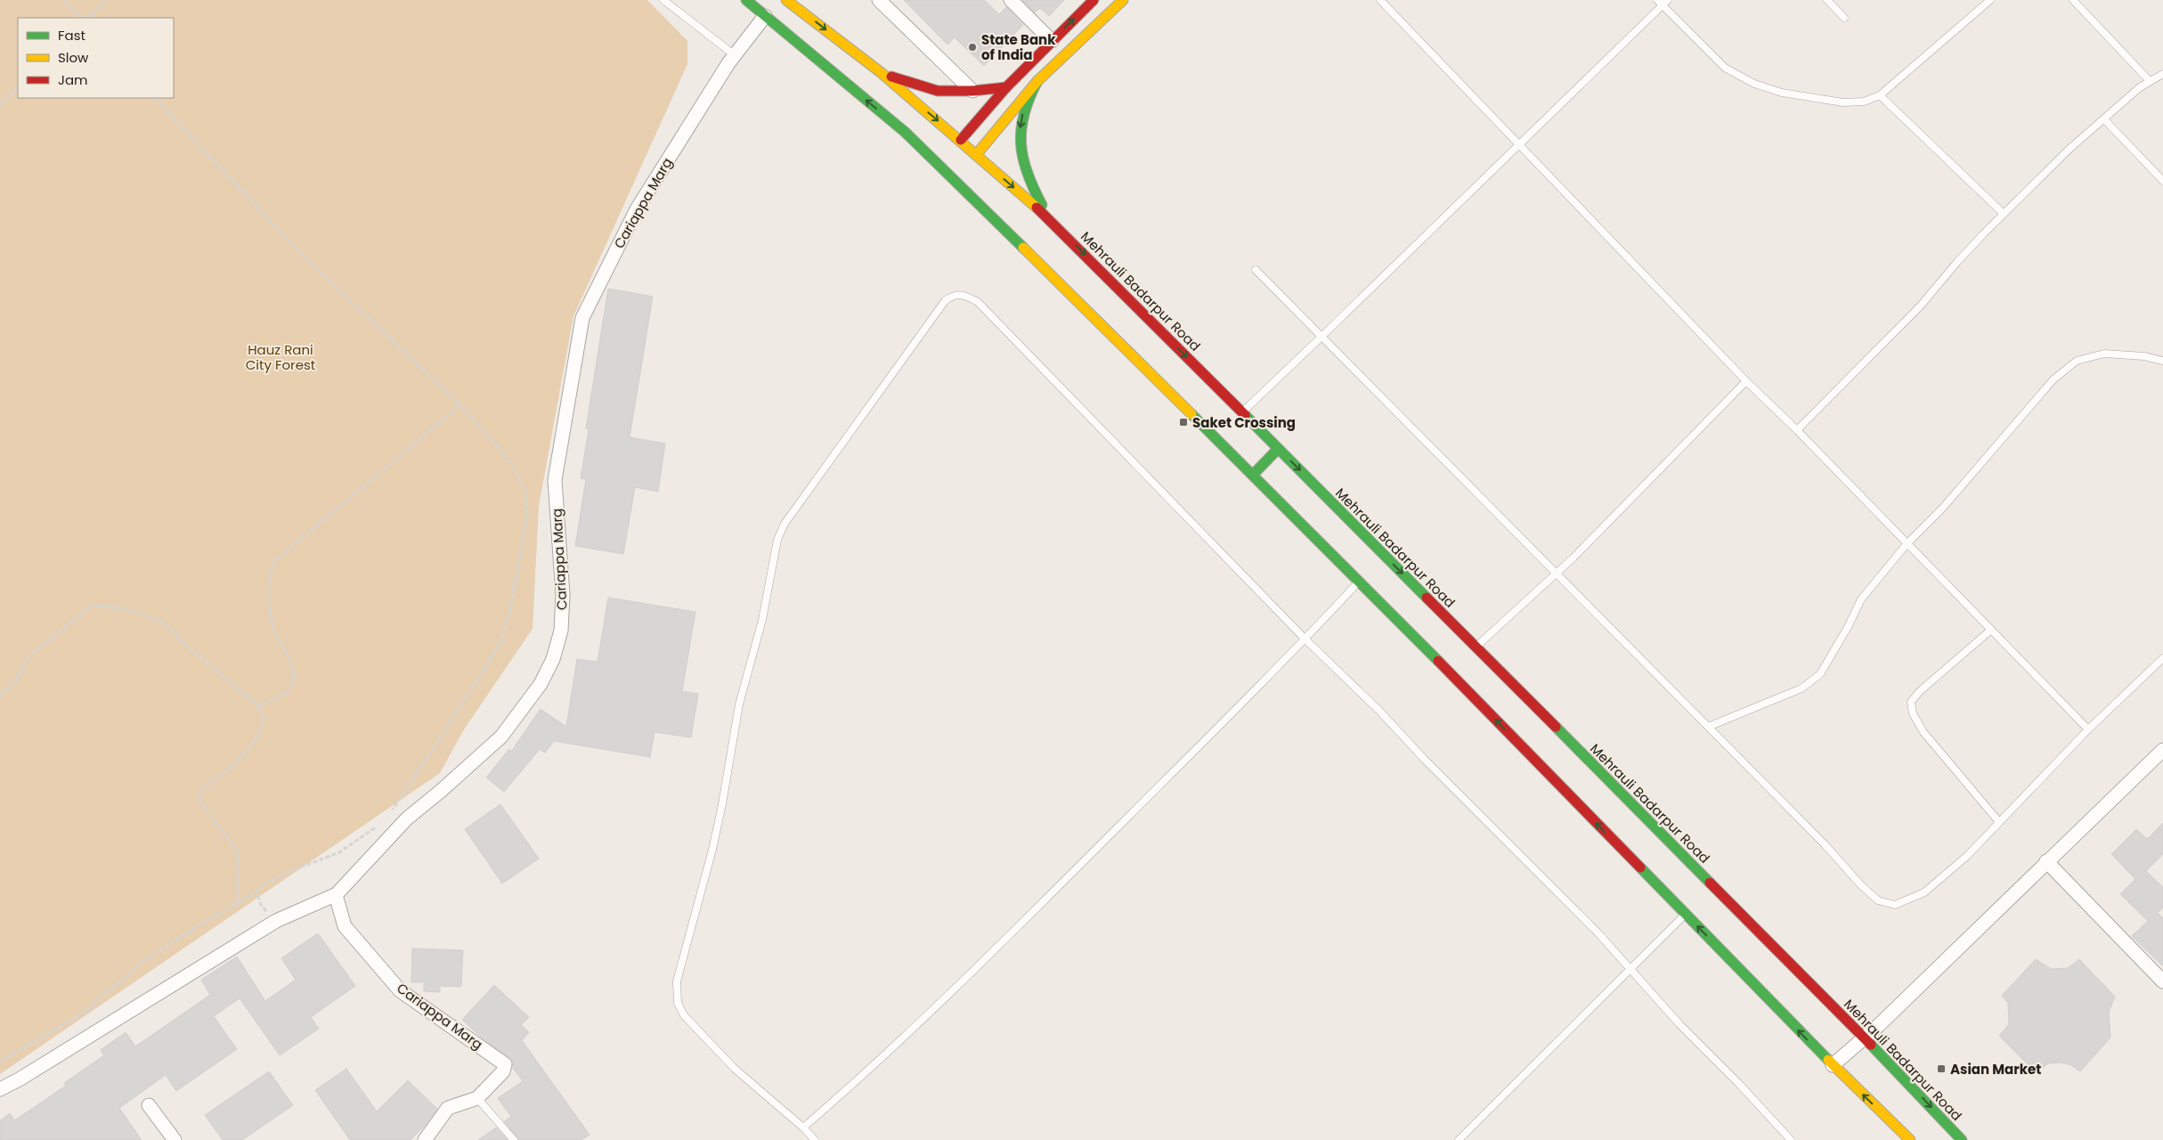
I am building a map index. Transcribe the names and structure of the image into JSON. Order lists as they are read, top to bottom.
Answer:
{
  "streets": {
    "main road": ["Mehrauli Badarpur Road"],
    "street": ["Cariappa Marg"]
  },
  "parks": ["Hauz Rani City Forest"],
  "places": {
    "other": ["State Bank of India"],
    "transit": ["Saket Crossing", "Asian Market"]
  },
  "legend": ["Fast", "Slow", "Jam"]
}
